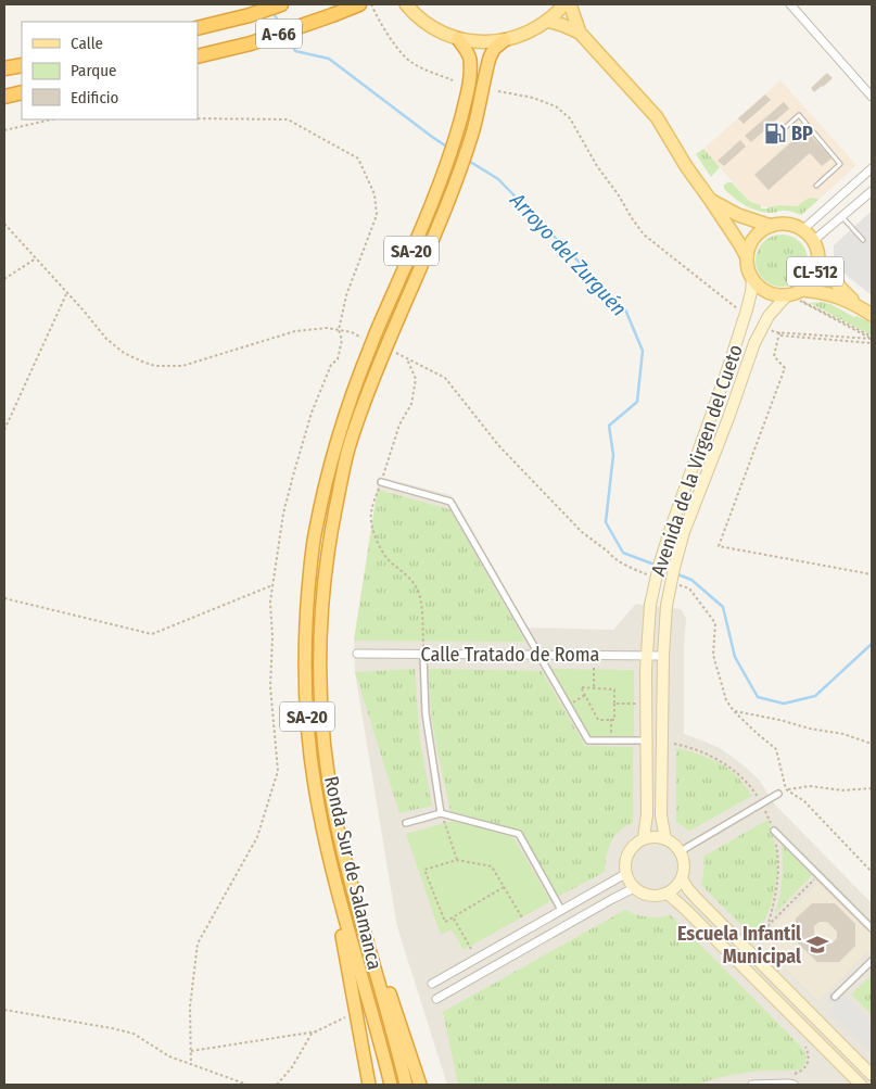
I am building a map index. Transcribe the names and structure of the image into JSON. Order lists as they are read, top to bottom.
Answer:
{
  "streets": {
    "highway": ["A-66", "SA-20", "Ronda Sur de Salamanca"],
    "main road": ["CL-512", "Avenida de la Virgen del Cueto"],
    "street": ["Calle Tratado de Roma"]
  },
  "crossings": [
    ["CL-512", "Avenida de la Virgen del Cueto"],
    ["Avenida de la Virgen del Cueto", "Calle Tratado de Roma"]
  ],
  "water": ["Arroyo del Zurguén"],
  "places": {
    "fuel station": ["BP"],
    "school or university": ["Escuela Infantil Municipal"]
  },
  "legend": ["Calle", "Parque", "Edificio"]
}
